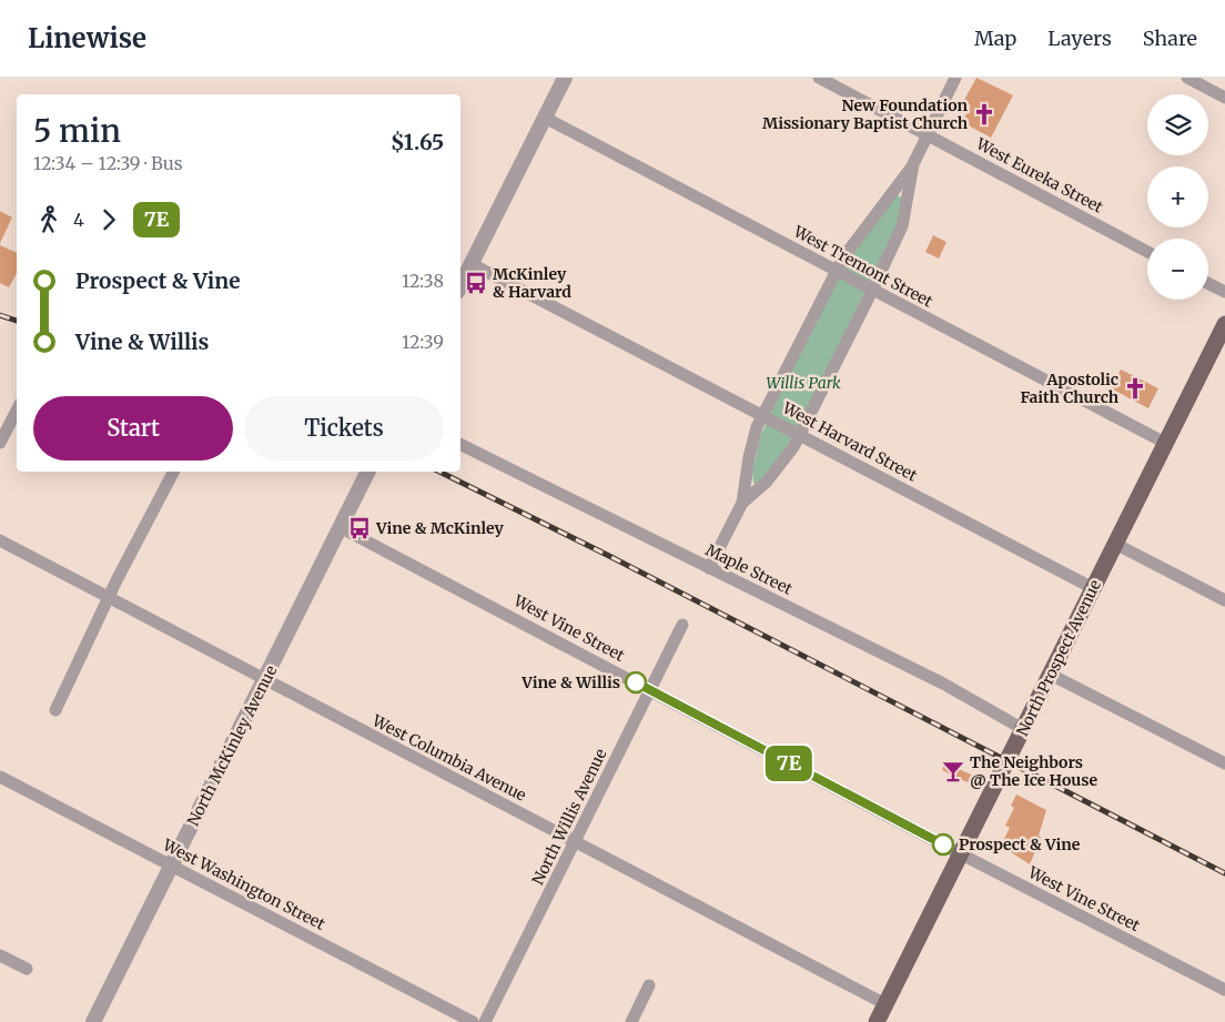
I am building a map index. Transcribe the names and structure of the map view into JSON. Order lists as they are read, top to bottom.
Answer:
{
  "streets": {
    "main road": ["North Prospect Avenue"],
    "street": [
      "West Eureka Street",
      "West Tremont Street",
      "West Harvard Street",
      "Maple Street",
      "West Vine Street",
      "North McKinley Avenue",
      "West Columbia Avenue",
      "North Willis Avenue",
      "West Washington Street"
    ]
  },
  "crossings": [
    ["West Tremont Street", "North Prospect Avenue"],
    ["West Harvard Street", "North Prospect Avenue"],
    ["Maple Street", "North Prospect Avenue"],
    ["West Vine Street", "North Prospect Avenue"],
    ["West Vine Street", "North McKinley Avenue"],
    ["West Vine Street", "North Willis Avenue"],
    ["North Prospect Avenue", "West Columbia Avenue"],
    ["North McKinley Avenue", "West Columbia Avenue"],
    ["North McKinley Avenue", "West Washington Street"],
    ["West Columbia Avenue", "North Willis Avenue"]
  ],
  "parks": ["Willis Park"],
  "places": {
    "church": ["New Foundation Missionary Baptist Church", "Apostolic Faith Church"],
    "bus stop": ["McKinley & Harvard", "Vine & McKinley"],
    "other": ["Vine & Willis", "Prospect & Vine"],
    "bar": ["The Neighbors @ The Ice House"]
  },
  "lines": ["bus line 7E"],
  "page": {
    "header": "Linewise",
    "nav": ["Map", "Layers", "Share"],
    "on_map": "7E",
    "map_buttons": ["+", "−"],
    "heading": ["5 min", "12:34 – 12:39 · Bus", "$1.65"],
    "legs": ["4", "7E"],
    "list": [
      {
        "name": "Prospect & Vine",
        "value": "12:38"
      },
      {
        "name": "Vine & Willis",
        "value": "12:39"
      }
    ],
    "buttons": ["Start", "Tickets"]
  }
}
